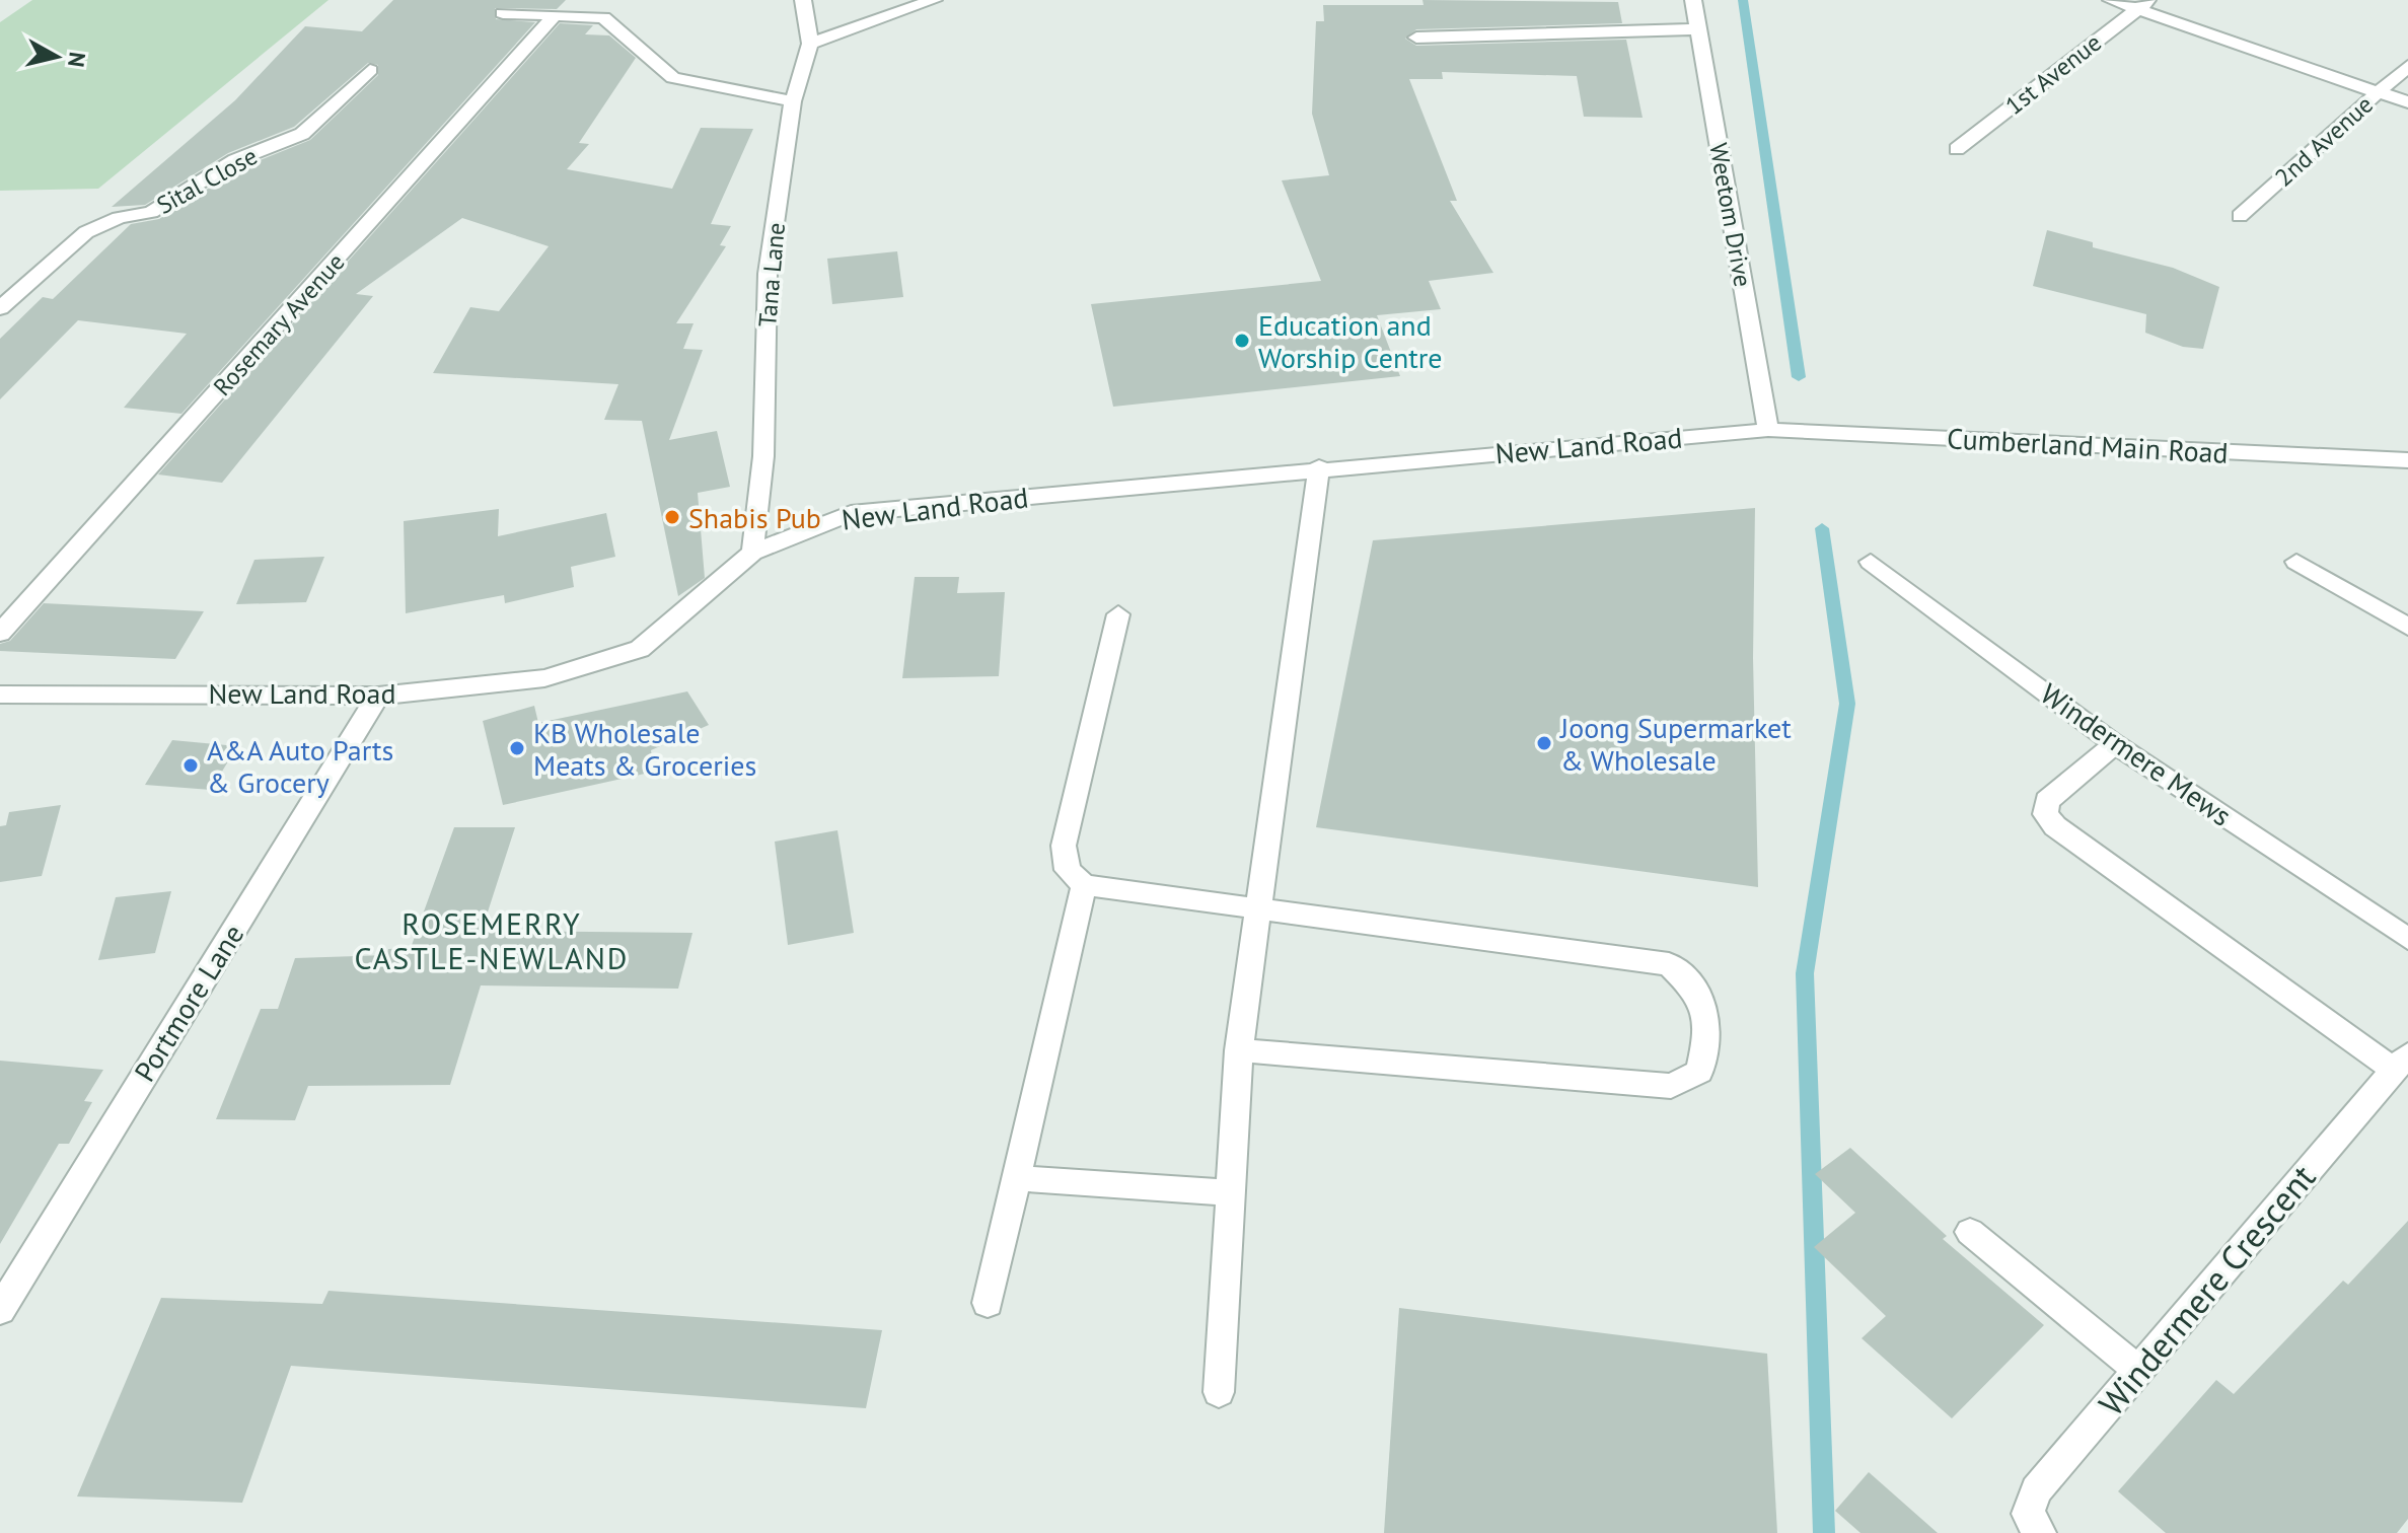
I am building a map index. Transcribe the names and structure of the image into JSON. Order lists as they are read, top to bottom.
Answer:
{
  "streets": {
    "street": [
      "1st Avenue",
      "2nd Avenue",
      "Sital Close",
      "Weetom Drive",
      "Tana Lane",
      "Rosemary Avenue",
      "New Land Road",
      "Cumberland Main Road",
      "Windermere Mews",
      "Portmore Lane",
      "Windermere Crescent"
    ]
  },
  "crossings": [
    ["Weetom Drive", "New Land Road"],
    ["Weetom Drive", "Cumberland Main Road"],
    ["Tana Lane", "New Land Road"],
    ["New Land Road", "Cumberland Main Road"],
    ["New Land Road", "Portmore Lane"]
  ],
  "districts": ["ROSEMERRY CASTLE-NEWLAND"],
  "places": [
    "Education and Worship Centre",
    "Shabis Pub",
    "Joong Supermarket & Wholesale",
    "KB Wholesale Meats & Groceries",
    "A&A Auto Parts & Grocery"
  ],
  "north": "right"
}
